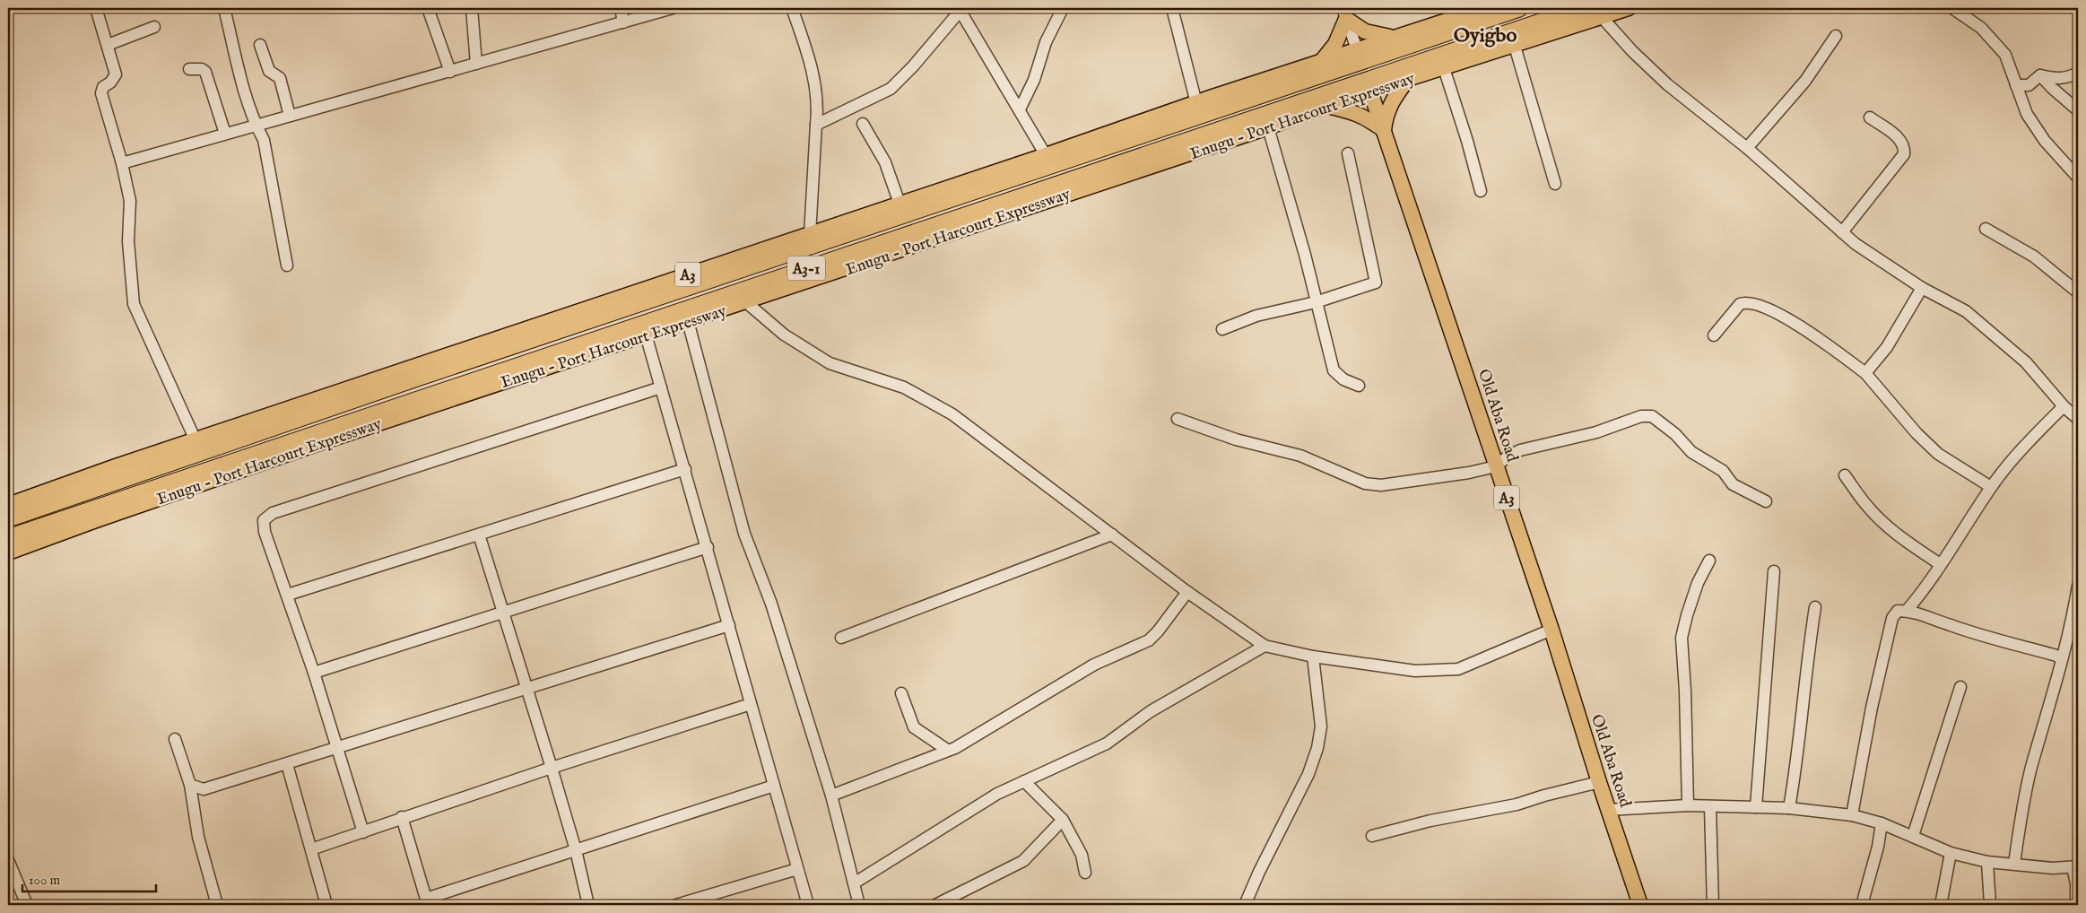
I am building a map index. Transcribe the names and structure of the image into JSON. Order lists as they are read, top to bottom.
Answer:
{
  "streets": {
    "highway": ["Enugu - Port Harcourt Expressway", "A3-1", "A3"],
    "main road": ["Old Aba Road"]
  },
  "crossings": [
    ["Enugu - Port Harcourt Expressway", "Old Aba Road"]
  ],
  "districts": ["Oyigbo"],
  "scale_bar": "100 m"
}
